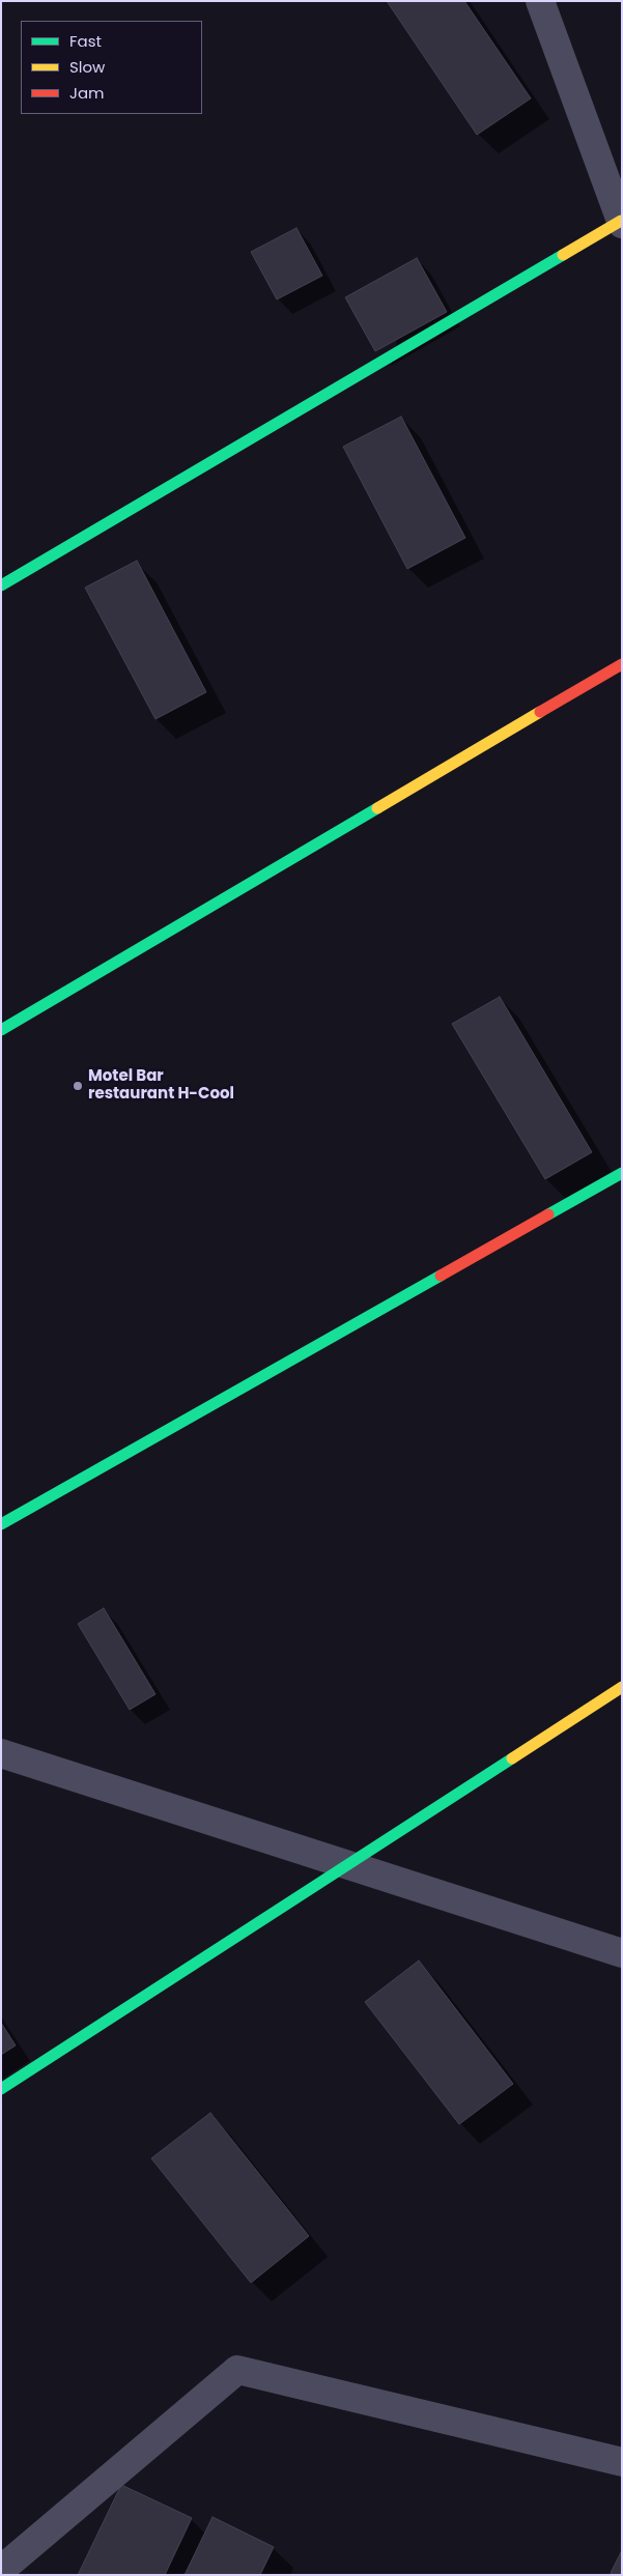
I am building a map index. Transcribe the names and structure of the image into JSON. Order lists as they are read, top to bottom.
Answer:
{
  "places": ["Motel Bar restaurant H-Cool"],
  "legend": ["Fast", "Slow", "Jam"]
}
